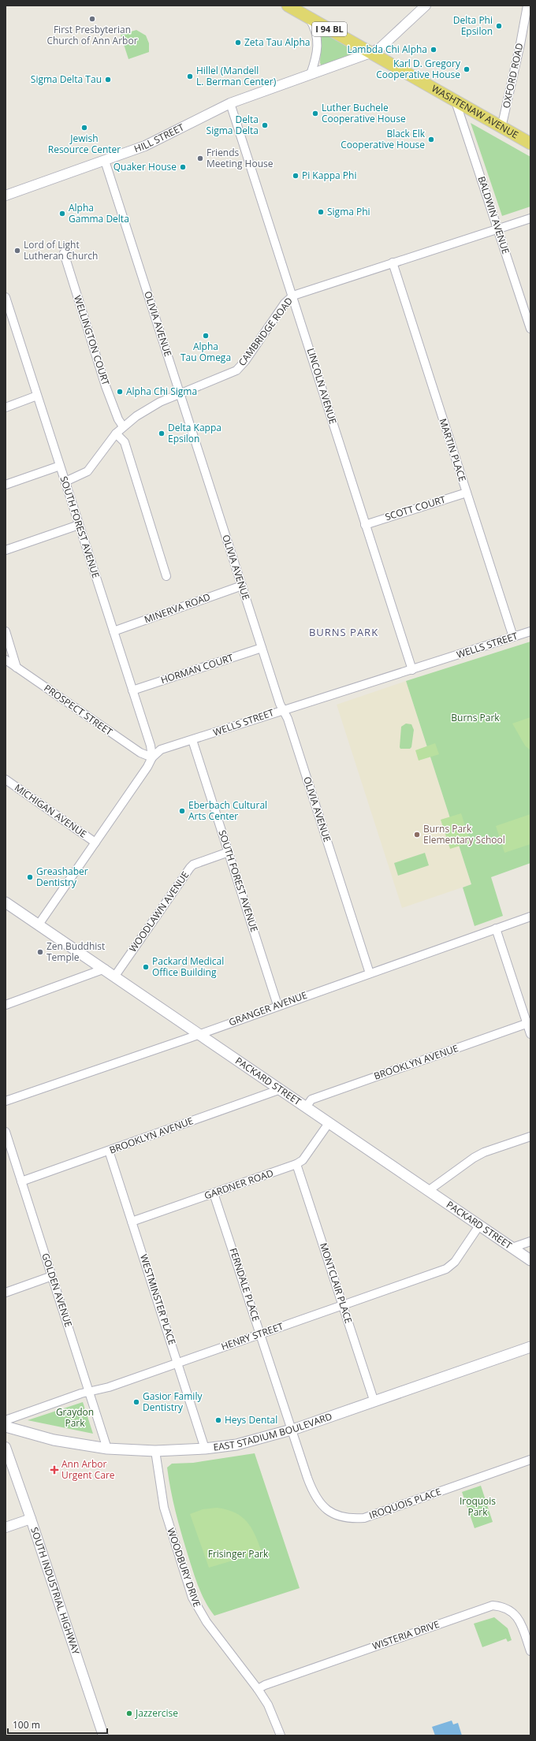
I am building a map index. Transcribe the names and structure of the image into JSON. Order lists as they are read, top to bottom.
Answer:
{
  "streets": {
    "main road": [
      "I 94 BL",
      "WASHTENAW AVENUE",
      "PACKARD STREET",
      "EAST STADIUM BOULEVARD"
    ],
    "street": [
      "OXFORD ROAD",
      "HILL STREET",
      "BALDWIN AVENUE",
      "OLIVIA AVENUE",
      "CAMBRIDGE ROAD",
      "WELLINGTON COURT",
      "LINCOLN AVENUE",
      "MARTIN PLACE",
      "SCOTT COURT",
      "SOUTH FOREST AVENUE",
      "MINERVA ROAD",
      "WELLS STREET",
      "HORMAN COURT",
      "PROSPECT STREET",
      "MICHIGAN AVENUE",
      "WOODLAWN AVENUE",
      "GRANGER AVENUE",
      "BROOKLYN AVENUE",
      "GARDNER ROAD",
      "MONTCLAIR PLACE",
      "FERNDALE PLACE",
      "GOLDEN AVENUE",
      "WESTMINSTER PLACE",
      "HENRY STREET",
      "IROQUOIS PLACE",
      "WOODBURY DRIVE",
      "SOUTH INDUSTRIAL HIGHWAY",
      "WISTERIA DRIVE"
    ]
  },
  "crossings": [
    ["OXFORD ROAD", "WASHTENAW AVENUE"],
    ["WASHTENAW AVENUE", "HILL STREET"],
    ["WASHTENAW AVENUE", "BALDWIN AVENUE"],
    ["HILL STREET", "OLIVIA AVENUE"],
    ["HILL STREET", "LINCOLN AVENUE"],
    ["BALDWIN AVENUE", "CAMBRIDGE ROAD"],
    ["OLIVIA AVENUE", "CAMBRIDGE ROAD"],
    ["OLIVIA AVENUE", "MINERVA ROAD"],
    ["OLIVIA AVENUE", "WELLS STREET"],
    ["OLIVIA AVENUE", "HORMAN COURT"],
    ["OLIVIA AVENUE", "GRANGER AVENUE"],
    ["CAMBRIDGE ROAD", "WELLINGTON COURT"],
    ["CAMBRIDGE ROAD", "LINCOLN AVENUE"],
    ["CAMBRIDGE ROAD", "MARTIN PLACE"],
    ["CAMBRIDGE ROAD", "SOUTH FOREST AVENUE"],
    ["LINCOLN AVENUE", "SCOTT COURT"],
    ["LINCOLN AVENUE", "WELLS STREET"],
    ["MARTIN PLACE", "SCOTT COURT"],
    ["MARTIN PLACE", "WELLS STREET"],
    ["SOUTH FOREST AVENUE", "MINERVA ROAD"],
    ["SOUTH FOREST AVENUE", "WELLS STREET"],
    ["SOUTH FOREST AVENUE", "HORMAN COURT"],
    ["SOUTH FOREST AVENUE", "PROSPECT STREET"],
    ["SOUTH FOREST AVENUE", "WOODLAWN AVENUE"],
    ["SOUTH FOREST AVENUE", "GRANGER AVENUE"],
    ["WELLS STREET", "PROSPECT STREET"],
    ["WELLS STREET", "MICHIGAN AVENUE"],
    ["WELLS STREET", "PACKARD STREET"],
    ["WOODLAWN AVENUE", "PACKARD STREET"],
    ["GRANGER AVENUE", "PACKARD STREET"],
    ["BROOKLYN AVENUE", "PACKARD STREET"],
    ["BROOKLYN AVENUE", "GOLDEN AVENUE"],
    ["BROOKLYN AVENUE", "WESTMINSTER PLACE"],
    ["PACKARD STREET", "GARDNER ROAD"],
    ["PACKARD STREET", "HENRY STREET"],
    ["GARDNER ROAD", "MONTCLAIR PLACE"],
    ["GARDNER ROAD", "FERNDALE PLACE"],
    ["GARDNER ROAD", "WESTMINSTER PLACE"],
    ["MONTCLAIR PLACE", "HENRY STREET"],
    ["MONTCLAIR PLACE", "EAST STADIUM BOULEVARD"],
    ["FERNDALE PLACE", "HENRY STREET"],
    ["FERNDALE PLACE", "EAST STADIUM BOULEVARD"],
    ["FERNDALE PLACE", "IROQUOIS PLACE"],
    ["GOLDEN AVENUE", "HENRY STREET"],
    ["GOLDEN AVENUE", "EAST STADIUM BOULEVARD"],
    ["WESTMINSTER PLACE", "HENRY STREET"],
    ["WESTMINSTER PLACE", "EAST STADIUM BOULEVARD"],
    ["EAST STADIUM BOULEVARD", "IROQUOIS PLACE"],
    ["EAST STADIUM BOULEVARD", "WOODBURY DRIVE"],
    ["WOODBURY DRIVE", "WISTERIA DRIVE"]
  ],
  "districts": ["BURNS PARK"],
  "parks": [
    "Burns Park",
    "Graydon Park",
    "Iroquois Park",
    "Frisinger Park"
  ],
  "places": {
    "other": [
      "First Presbyterian Church of Ann Arbor",
      "Delta Phi Epsilon",
      "Zeta Tau Alpha",
      "Lambda Chi Alpha",
      "Karl D. Gregory Cooperative House",
      "Hillel (Mandell L. Berman Center)",
      "Sigma Delta Tau",
      "Luther Buchele Cooperative House",
      "Delta Sigma Delta",
      "Jewish Resource Center",
      "Black Elk Cooperative House",
      "Friends Meeting House",
      "Quaker House",
      "Pi Kappa Phi",
      "Sigma Phi",
      "Alpha Gamma Delta",
      "Lord of Light Lutheran Church",
      "Alpha Tau Omega",
      "Alpha Chi Sigma",
      "Delta Kappa Epsilon",
      "Eberbach Cultural Arts Center",
      "Burns Park Elementary School",
      "Greashaber Dentistry",
      "Zen Buddhist Temple",
      "Packard Medical Office Building",
      "Gasior Family Dentistry",
      "Heys Dental",
      "Jazzercise"
    ],
    "health": ["Ann Arbor Urgent Care"]
  },
  "scale_bar": "100 m"
}
